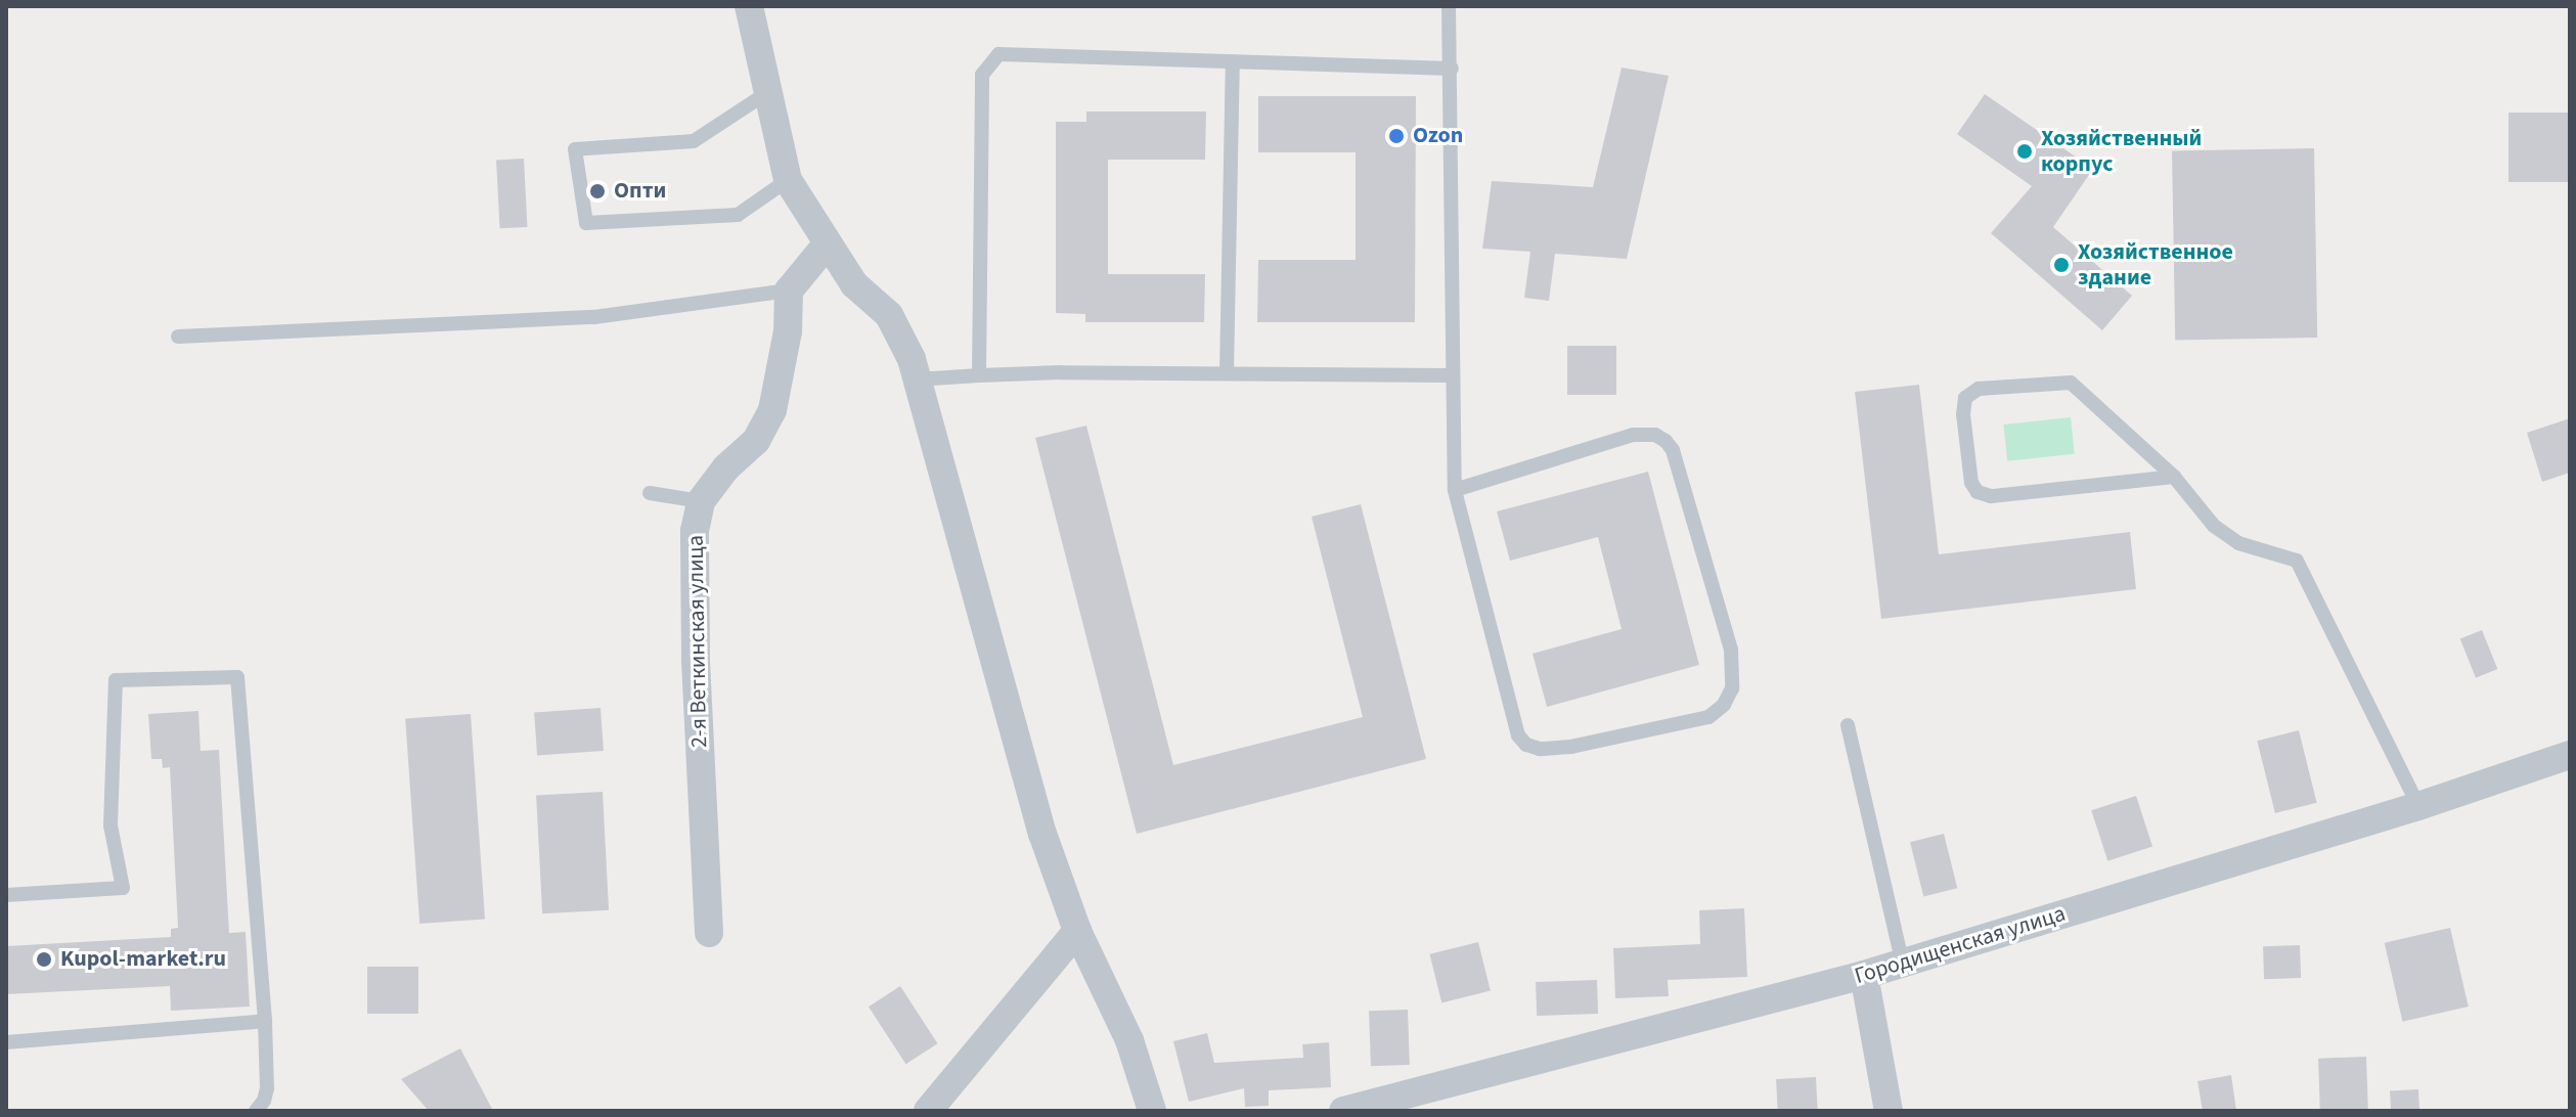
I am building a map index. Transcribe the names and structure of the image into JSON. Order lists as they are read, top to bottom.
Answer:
{
  "streets": {
    "street": ["2-я Веткинская улица", "Городищенская улица"]
  },
  "places": [
    "Ozon",
    "Хозяйственный корпус",
    "Опти",
    "Хозяйственное здание",
    "Kupol-market.ru"
  ]
}
